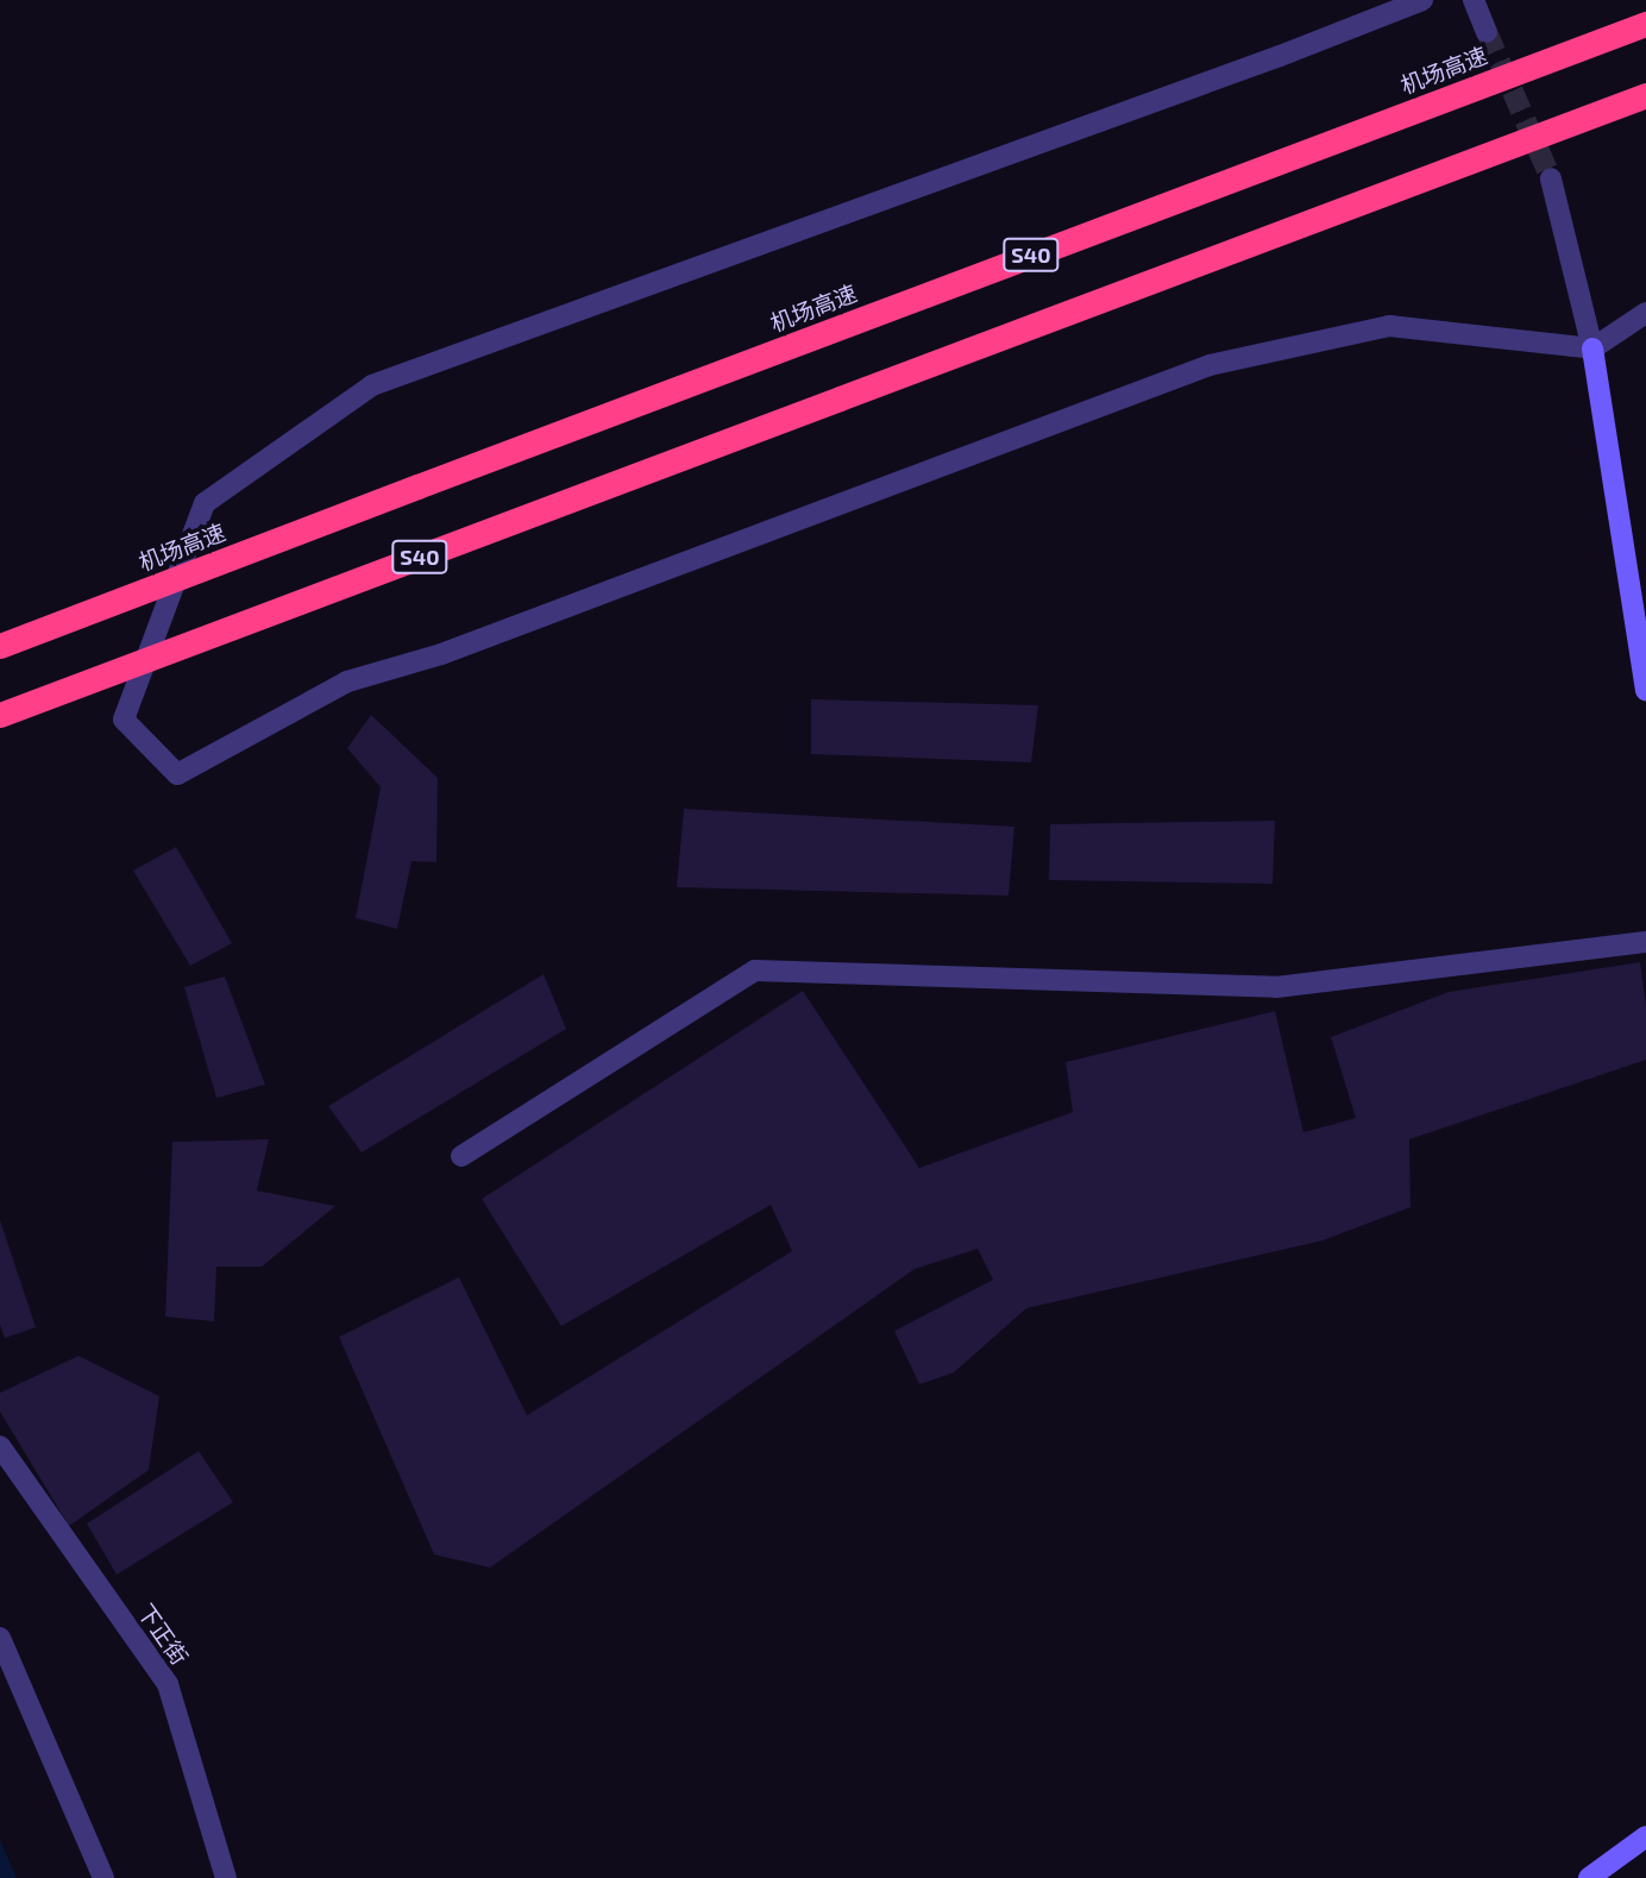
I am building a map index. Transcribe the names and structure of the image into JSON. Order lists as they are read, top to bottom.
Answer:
{
  "streets": {
    "highway": ["机场高速", "S40"],
    "street": ["下正街"]
  }
}
